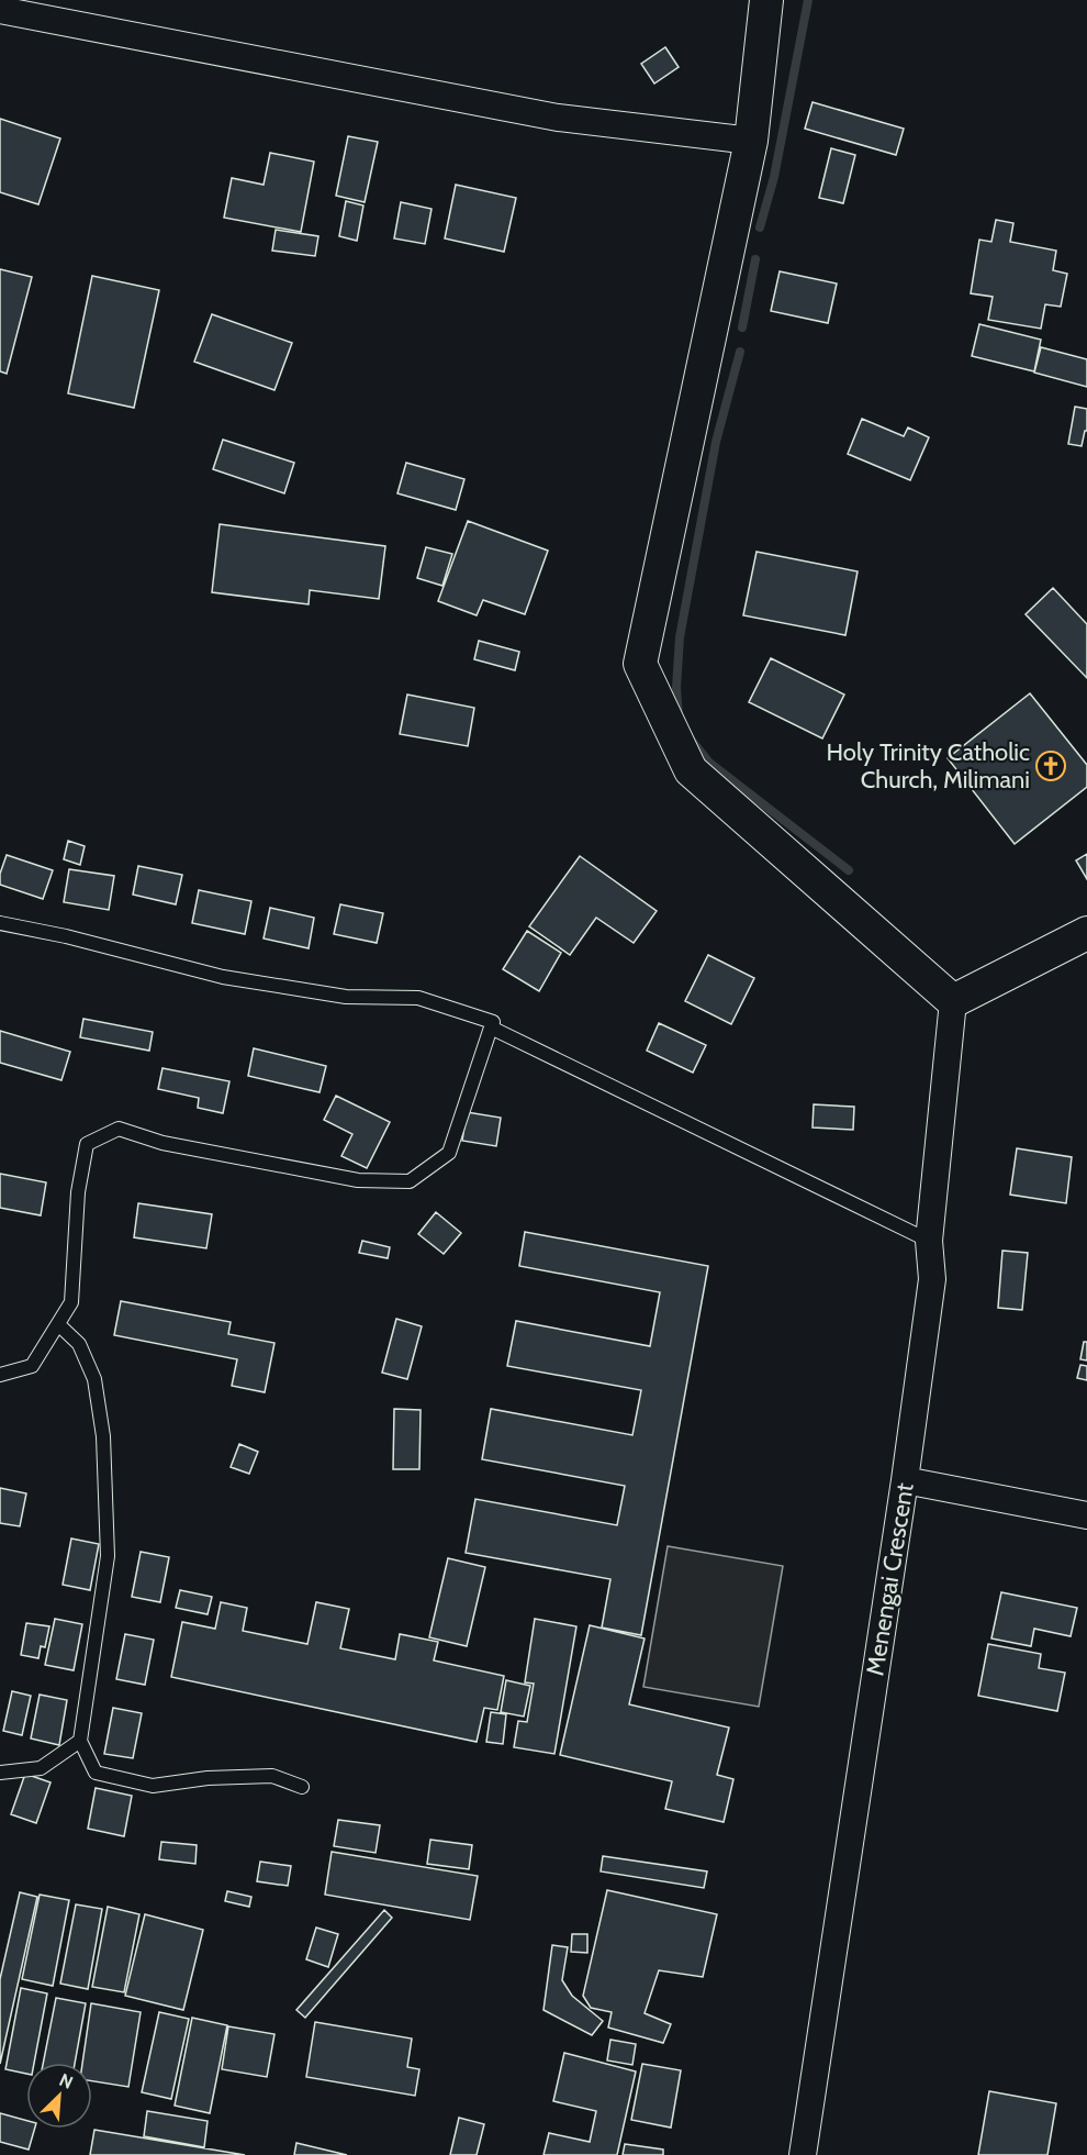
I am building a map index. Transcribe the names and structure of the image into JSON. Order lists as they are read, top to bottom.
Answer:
{
  "streets": {
    "street": ["Menengai Crescent"]
  },
  "places": {
    "church": ["Holy Trinity Catholic Church, Milimani"]
  },
  "north": "top right"
}
